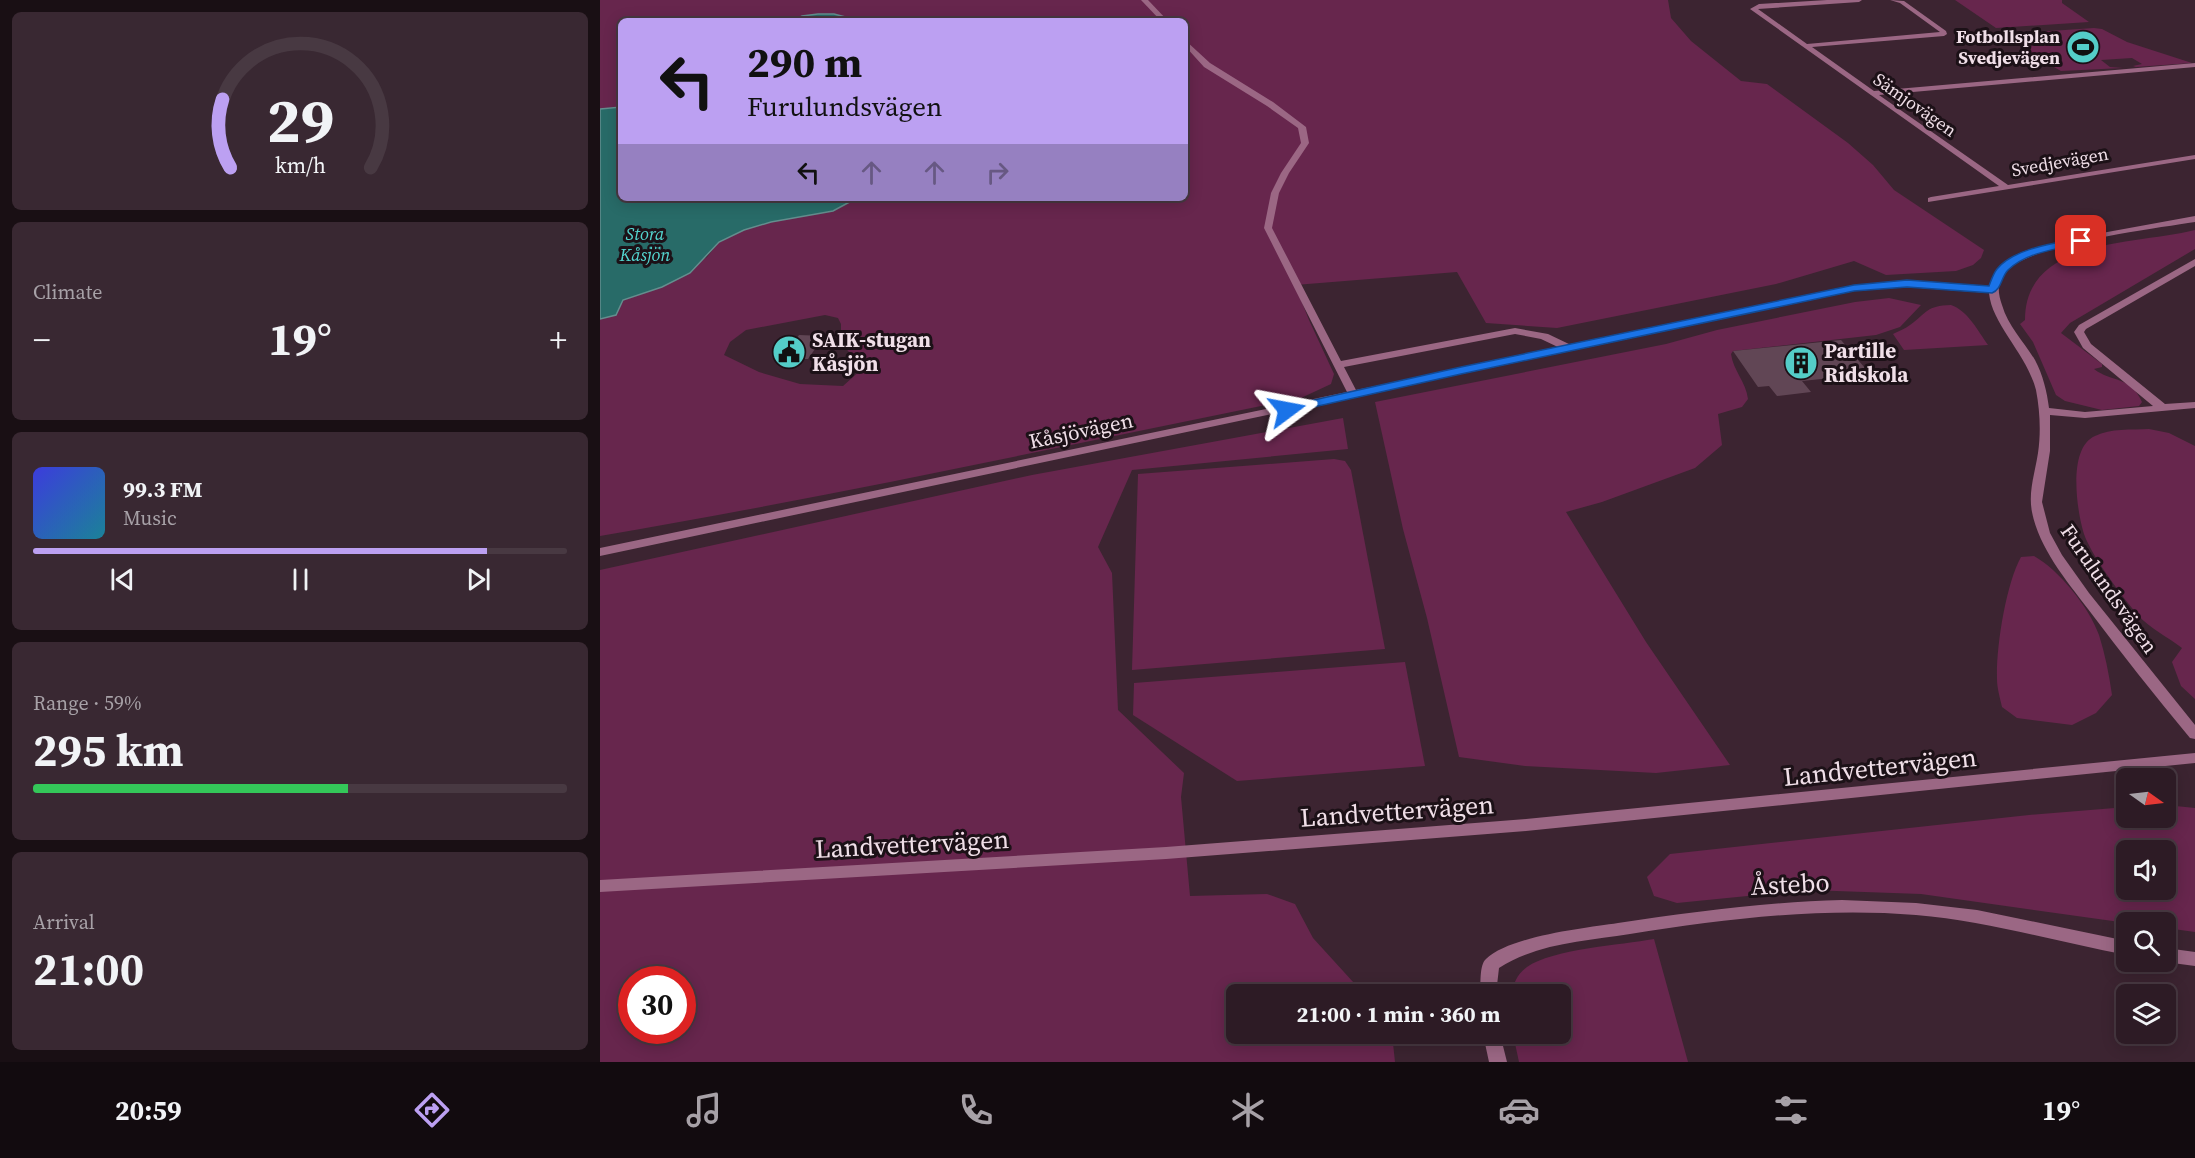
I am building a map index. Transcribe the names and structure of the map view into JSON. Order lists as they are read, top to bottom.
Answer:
{
  "streets": {
    "street": [
      "Sämjovägen",
      "Svedjevägen",
      "Kåsjövägen",
      "Furulundsvägen",
      "Landvettervägen",
      "Åstebo"
    ]
  },
  "crossings": [
    ["Sämjovägen", "Svedjevägen"],
    ["Kåsjövägen", "Furulundsvägen"]
  ],
  "water": ["Stora Kåsjön"],
  "places": {
    "sports": ["Fotbollsplan Svedjevägen"],
    "public building": ["SAIK-stugan Kåsjön"],
    "building": ["Partille Ridskola"]
  },
  "north": "right",
  "page": {
    "turn": ["290 m", "Furulundsvägen"],
    "tile": [
      "Climate",
      ["Range · 59%", "295 km"],
      ["Arrival", "21:00"]
    ],
    "heat": ["−", "19°", "+"],
    "song": ["99.3 FM", "Music"],
    "limit": "30",
    "trip": "21:00 · 1 min · 360 m",
    "tabs": ["20:59", "19°"],
    "gauge": ["29", "km/h"]
  }
}
